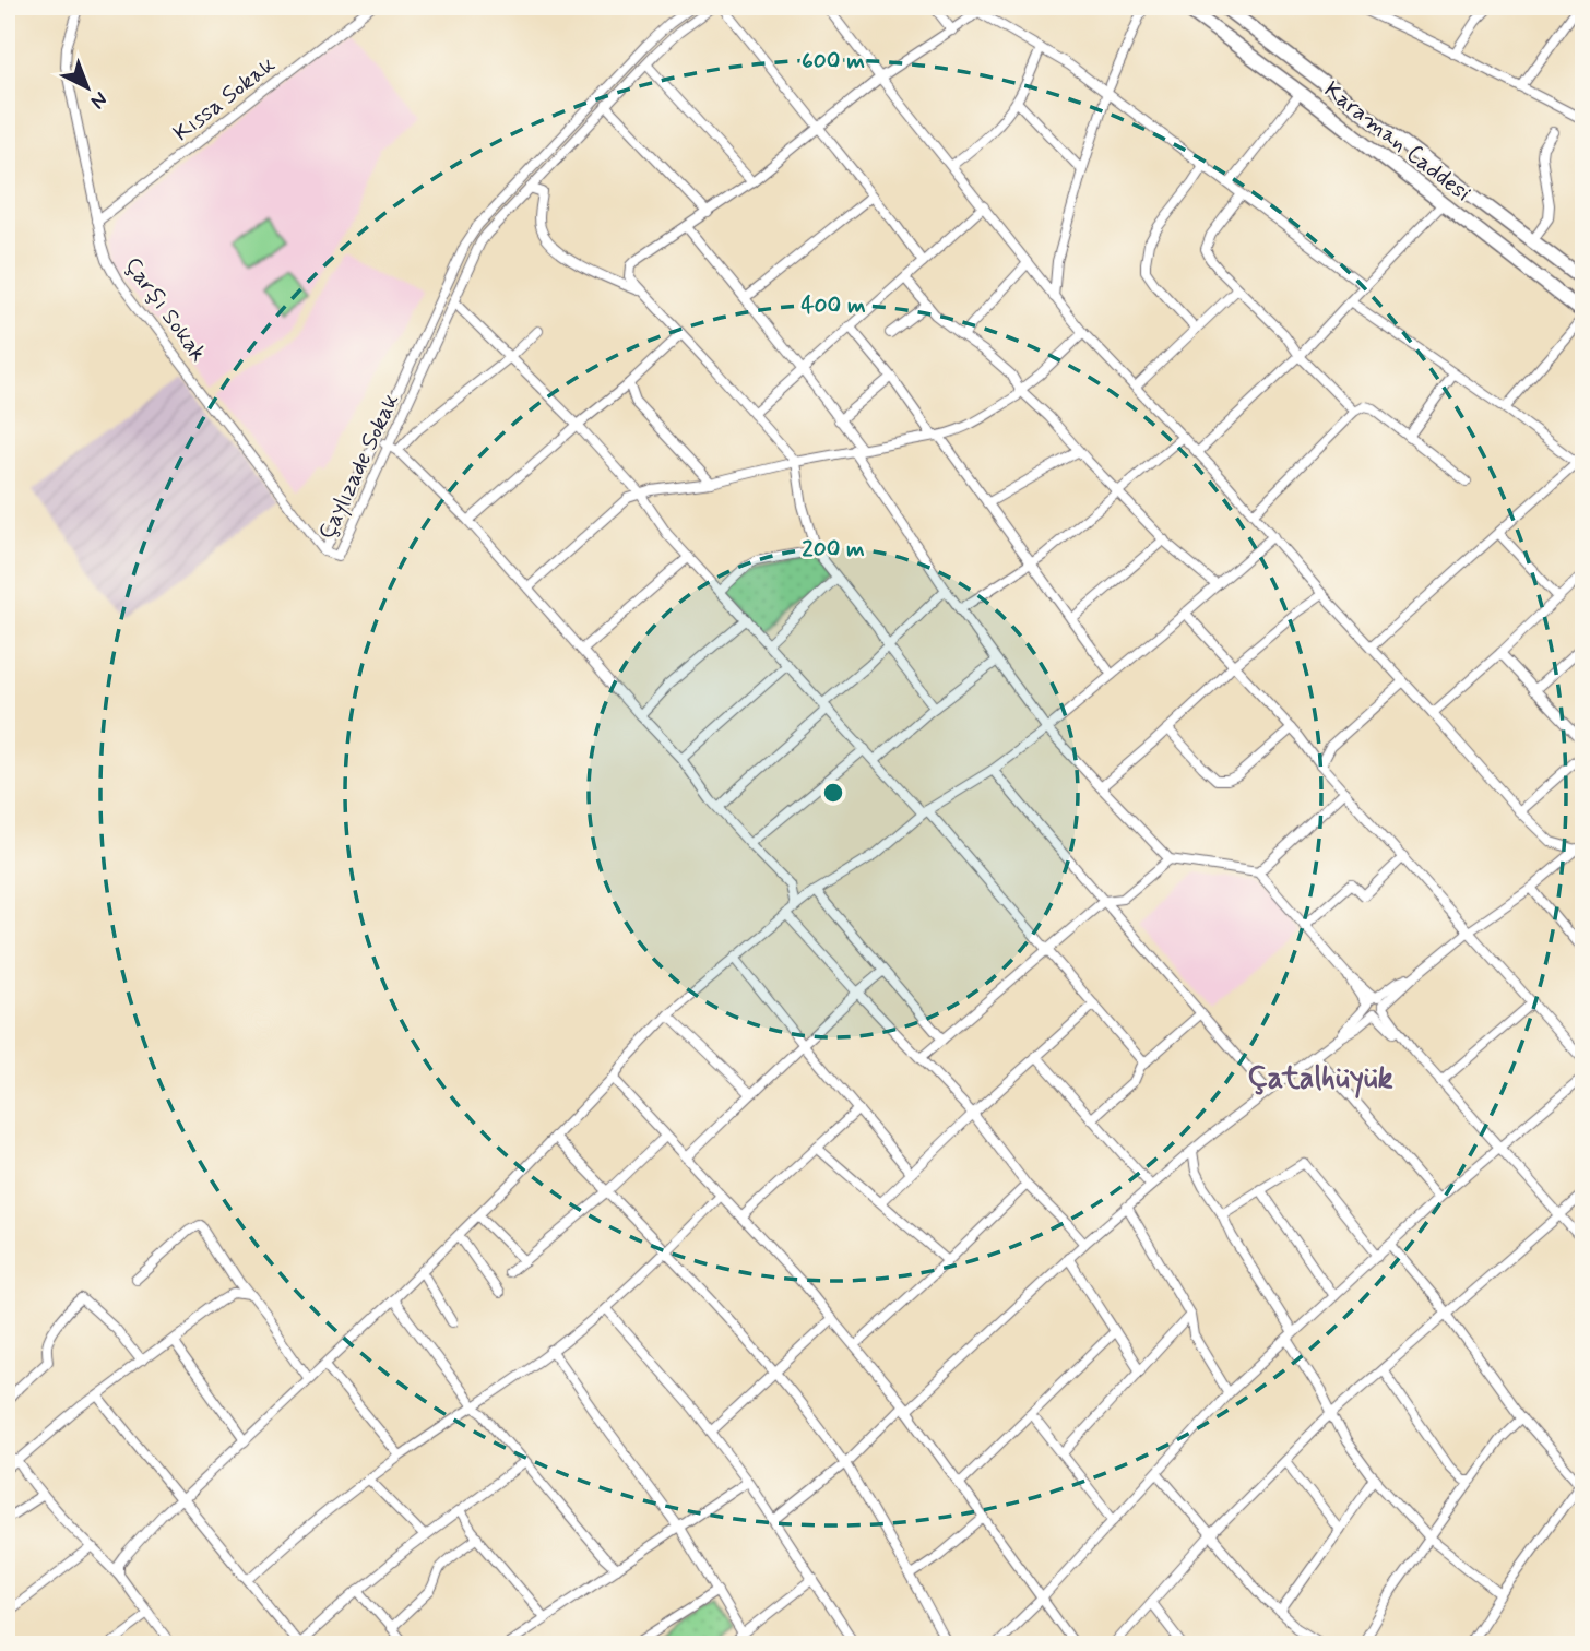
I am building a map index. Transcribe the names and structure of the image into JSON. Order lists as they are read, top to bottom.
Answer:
{
  "streets": {
    "highway": ["Karaman Caddesi"],
    "street": ["Kıssa Sokak", "Çarşı Sokak", "Çaylızade Sokak"]
  },
  "crossings": [
    ["Kıssa Sokak", "Çarşı Sokak"],
    ["Çarşı Sokak", "Çaylızade Sokak"]
  ],
  "districts": ["Çatalhüyük"],
  "north": "bottom right",
  "rings": ["600 m", "400 m", "200 m"]
}
